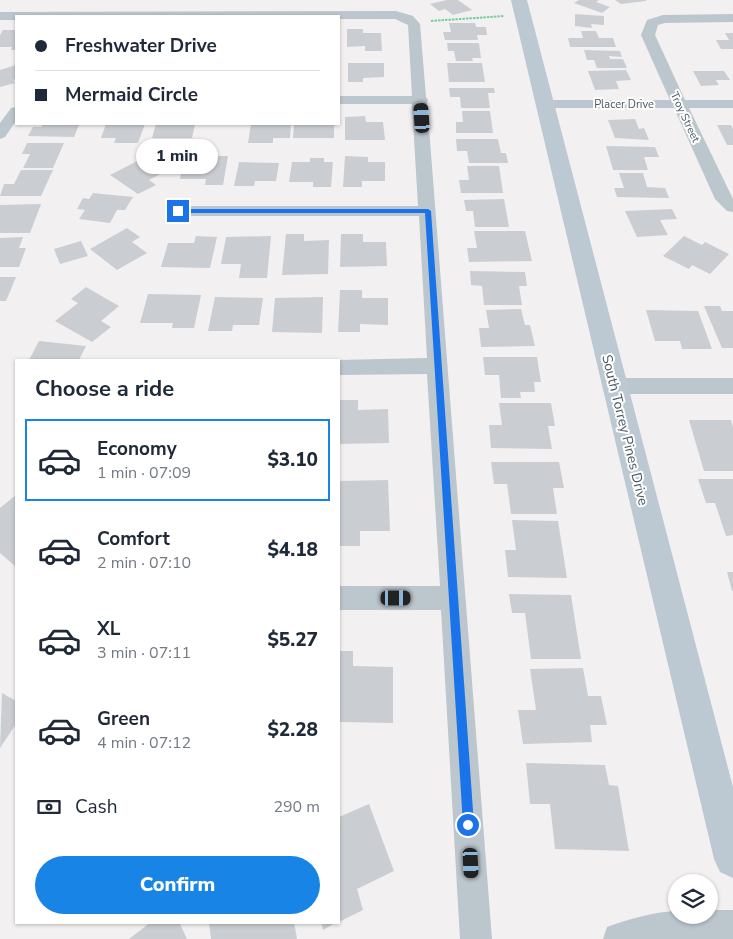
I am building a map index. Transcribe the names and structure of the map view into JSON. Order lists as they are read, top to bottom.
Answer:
{
  "streets": {
    "main road": ["South Torrey Pines Drive"],
    "street": ["Placer Drive", "Troy Street"]
  },
  "crossings": [
    ["Placer Drive", "Troy Street"],
    ["Placer Drive", "South Torrey Pines Drive"]
  ],
  "page": {
    "banner": ["Freshwater Drive", "Mermaid Circle"],
    "bubble": "1 min",
    "heading": "Choose a ride",
    "list": [
      {
        "name": "Economy",
        "note": "1 min · 07:09",
        "value": "$3.10"
      },
      {
        "name": "Comfort",
        "note": "2 min · 07:10",
        "value": "$4.18"
      },
      {
        "name": "XL",
        "note": "3 min · 07:11",
        "value": "$5.27"
      },
      {
        "name": "Green",
        "note": "4 min · 07:12",
        "value": "$2.28"
      }
    ],
    "pay": ["Cash", "290 m"],
    "buttons": "Confirm"
  }
}
